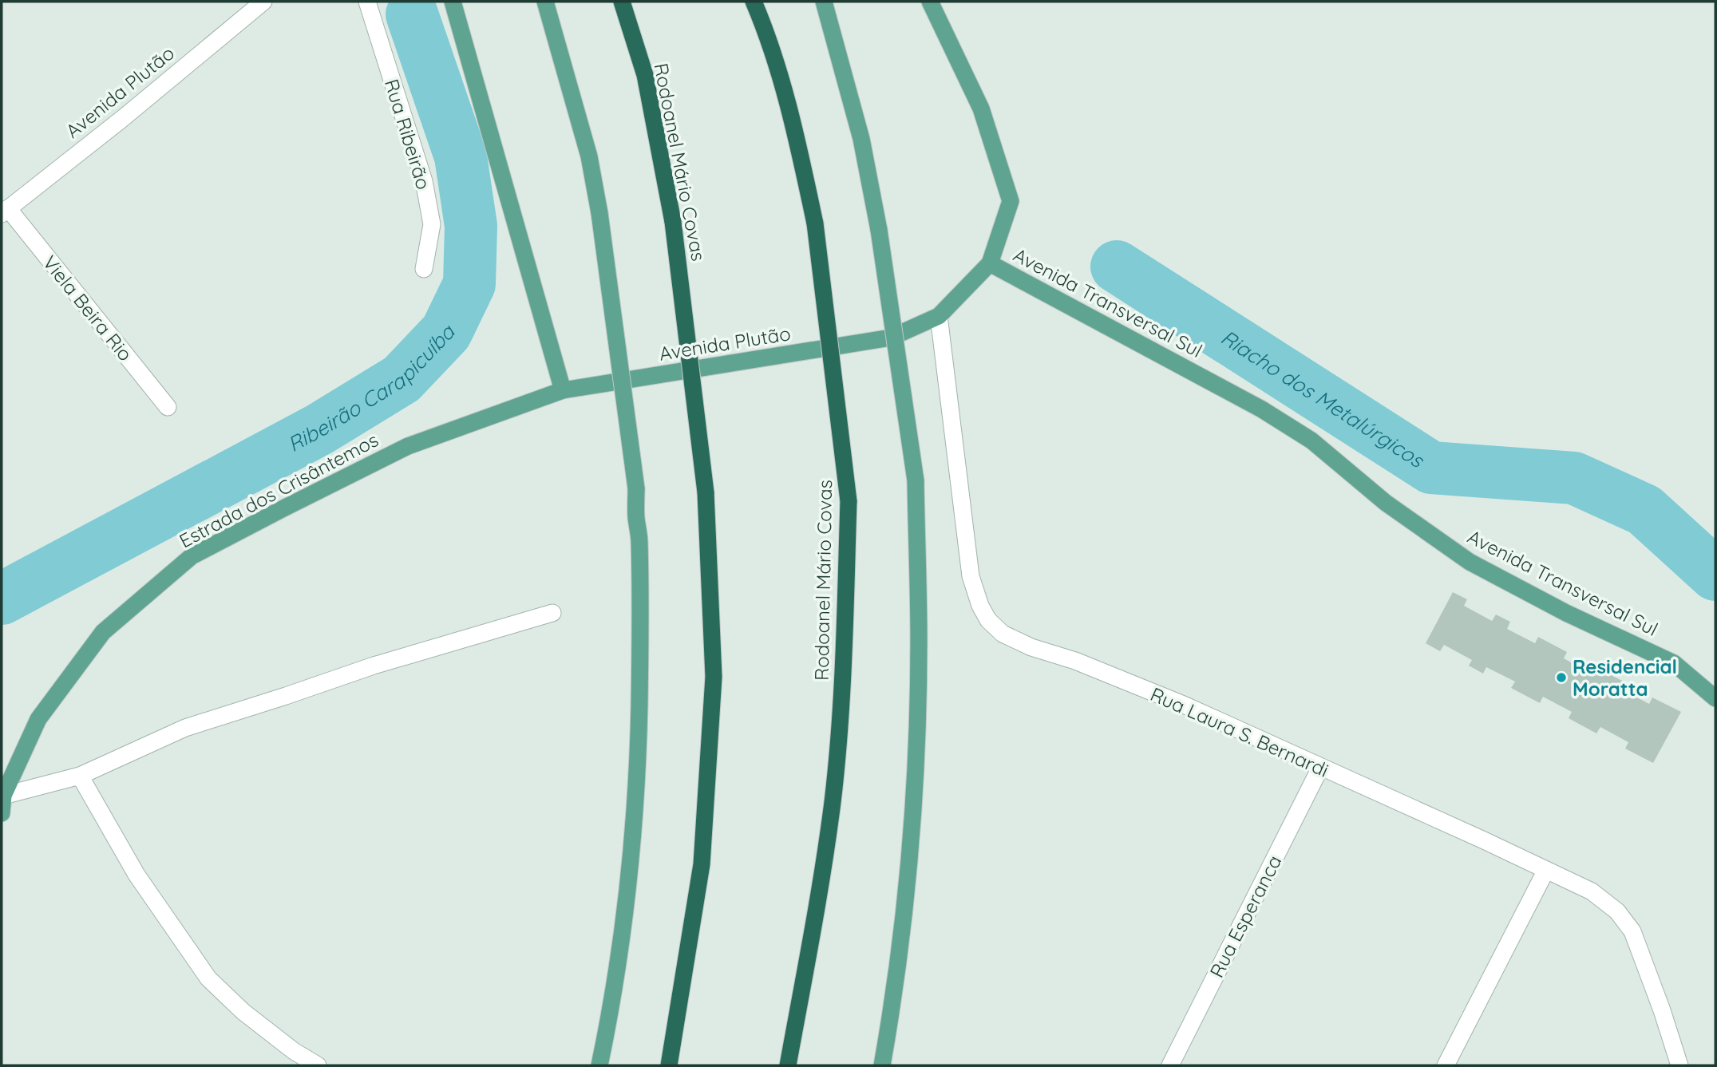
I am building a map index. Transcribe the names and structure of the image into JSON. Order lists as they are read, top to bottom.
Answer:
{
  "streets": {
    "highway": ["Rodoanel Mário Covas"],
    "main road": ["Avenida Plutão", "Avenida Transversal Sul", "Estrada dos Crisântemos"],
    "street": [
      "Rua Ribeirão",
      "Viela Beira Rio",
      "Rua Laura S. Bernardi",
      "Rua Esperanca"
    ]
  },
  "crossings": [
    ["Avenida Plutão", "Avenida Transversal Sul"],
    ["Avenida Plutão", "Viela Beira Rio"],
    ["Avenida Plutão", "Estrada dos Crisântemos"],
    ["Avenida Plutão", "Rua Laura S. Bernardi"],
    ["Rua Laura S. Bernardi", "Rua Esperanca"]
  ],
  "water": ["Ribeirão Carapicuíba", "Riacho dos Metalúrgicos"],
  "places": ["Residencial Moratta"]
}
